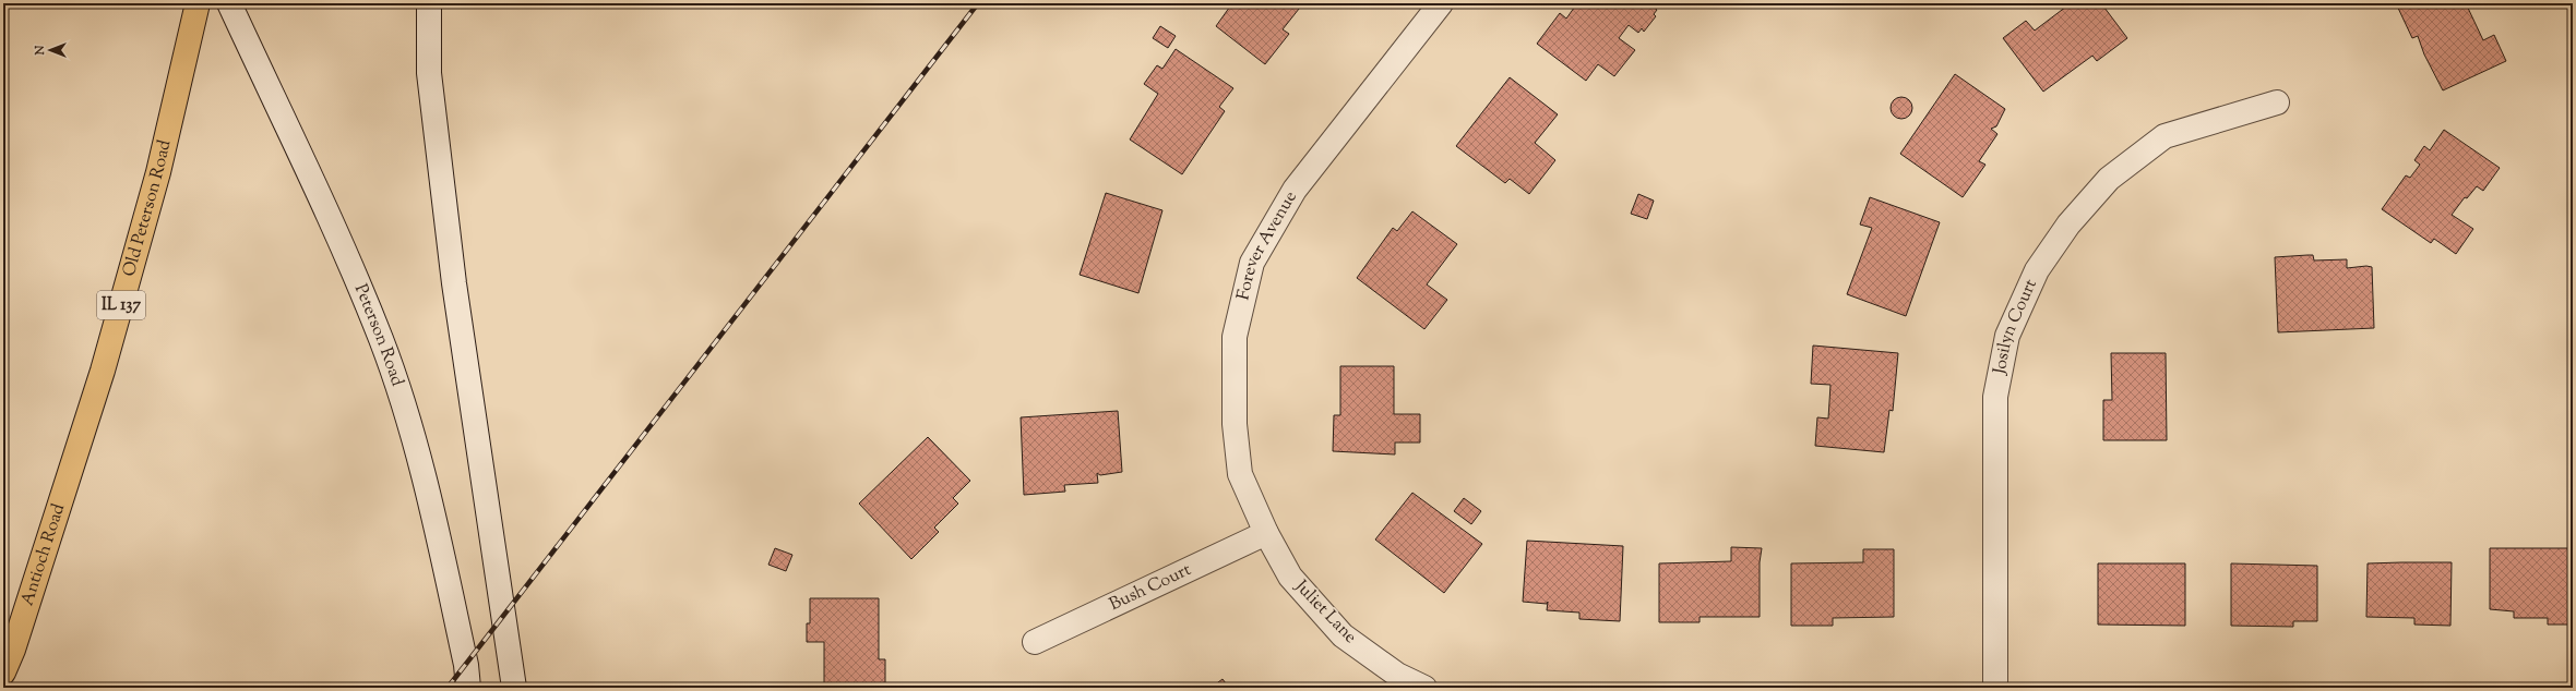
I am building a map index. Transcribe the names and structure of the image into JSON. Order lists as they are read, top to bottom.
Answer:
{
  "streets": {
    "main road": ["Old Peterson Road", "IL 137", "Antioch Road"],
    "street": [
      "Forever Avenue",
      "Josilyn Court",
      "Peterson Road",
      "Bush Court",
      "Juliet Lane"
    ]
  },
  "crossings": [
    ["Old Peterson Road", "Antioch Road"],
    ["Forever Avenue", "Bush Court"],
    ["Forever Avenue", "Juliet Lane"],
    ["Bush Court", "Juliet Lane"]
  ],
  "north": "left"
}
